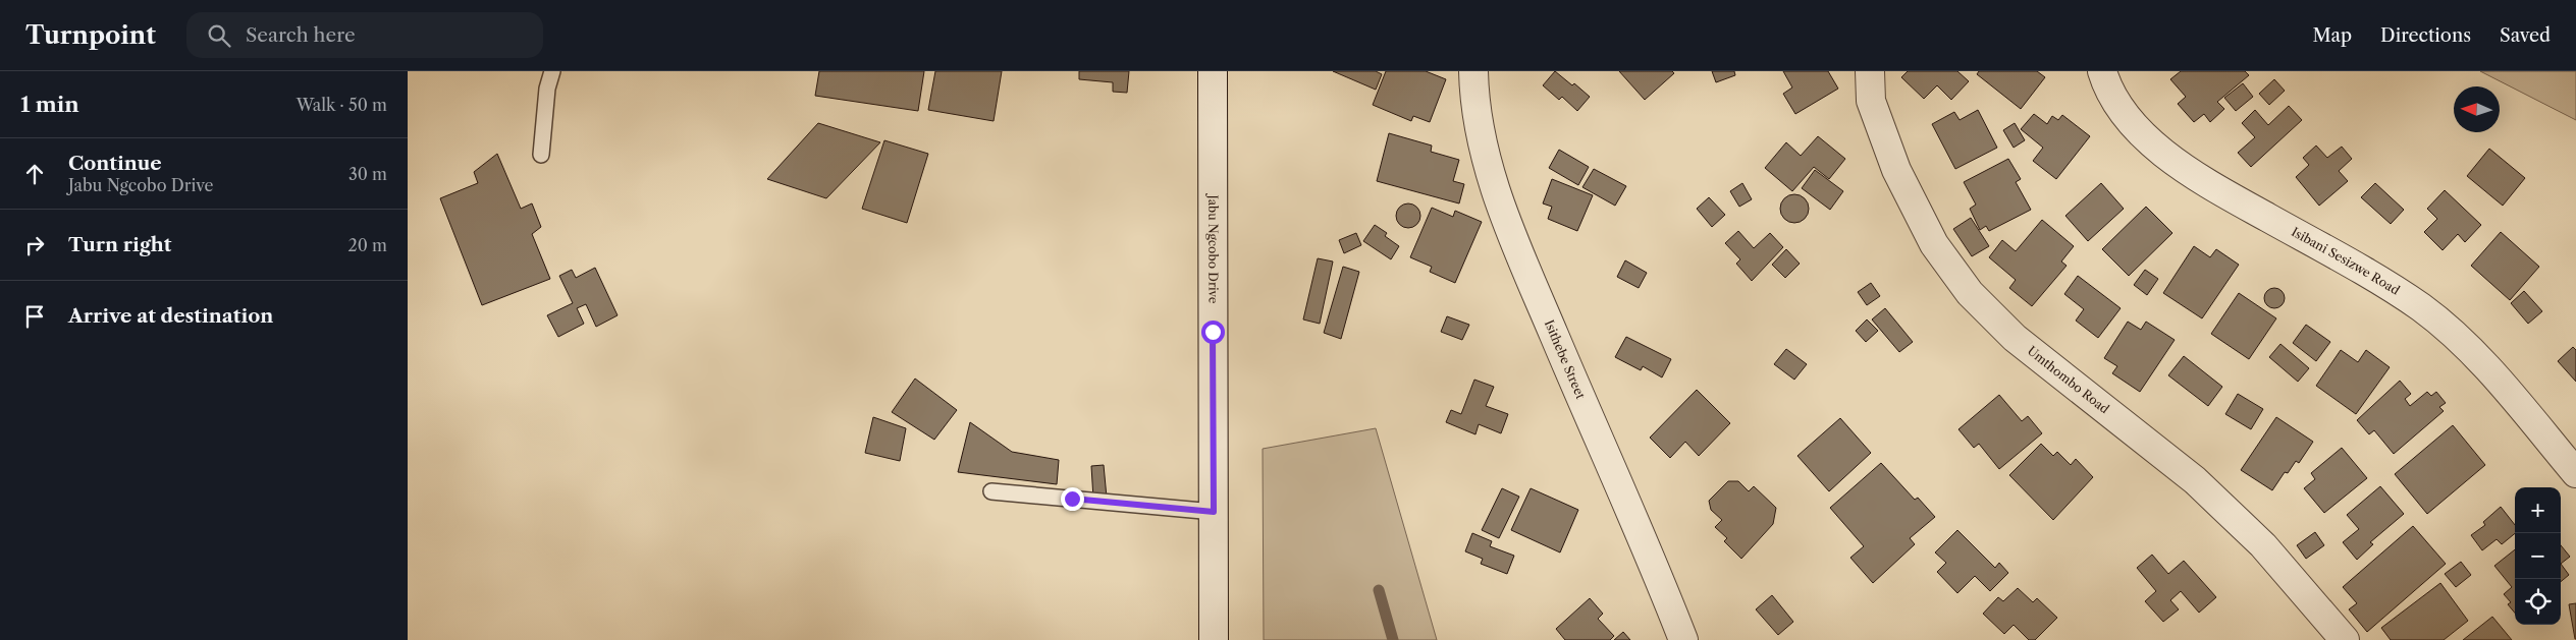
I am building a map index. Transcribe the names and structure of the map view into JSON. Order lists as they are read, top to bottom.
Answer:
{
  "streets": {
    "street": [
      "Jabu Ngcobo Drive",
      "Isibani Sesizwe Road",
      "Isithebe Street",
      "Umthombo Road"
    ]
  },
  "north": "left",
  "page": {
    "header": "Turnpoint",
    "search": "Search here",
    "nav": ["Map", "Directions", "Saved"],
    "heading": ["1 min", "Walk · 50 m"],
    "list": [
      ["Continue", "Jabu Ngcobo Drive", "30 m"],
      ["Turn right", "20 m"],
      "Arrive at destination"
    ],
    "map_buttons": ["+", "−"]
  }
}
